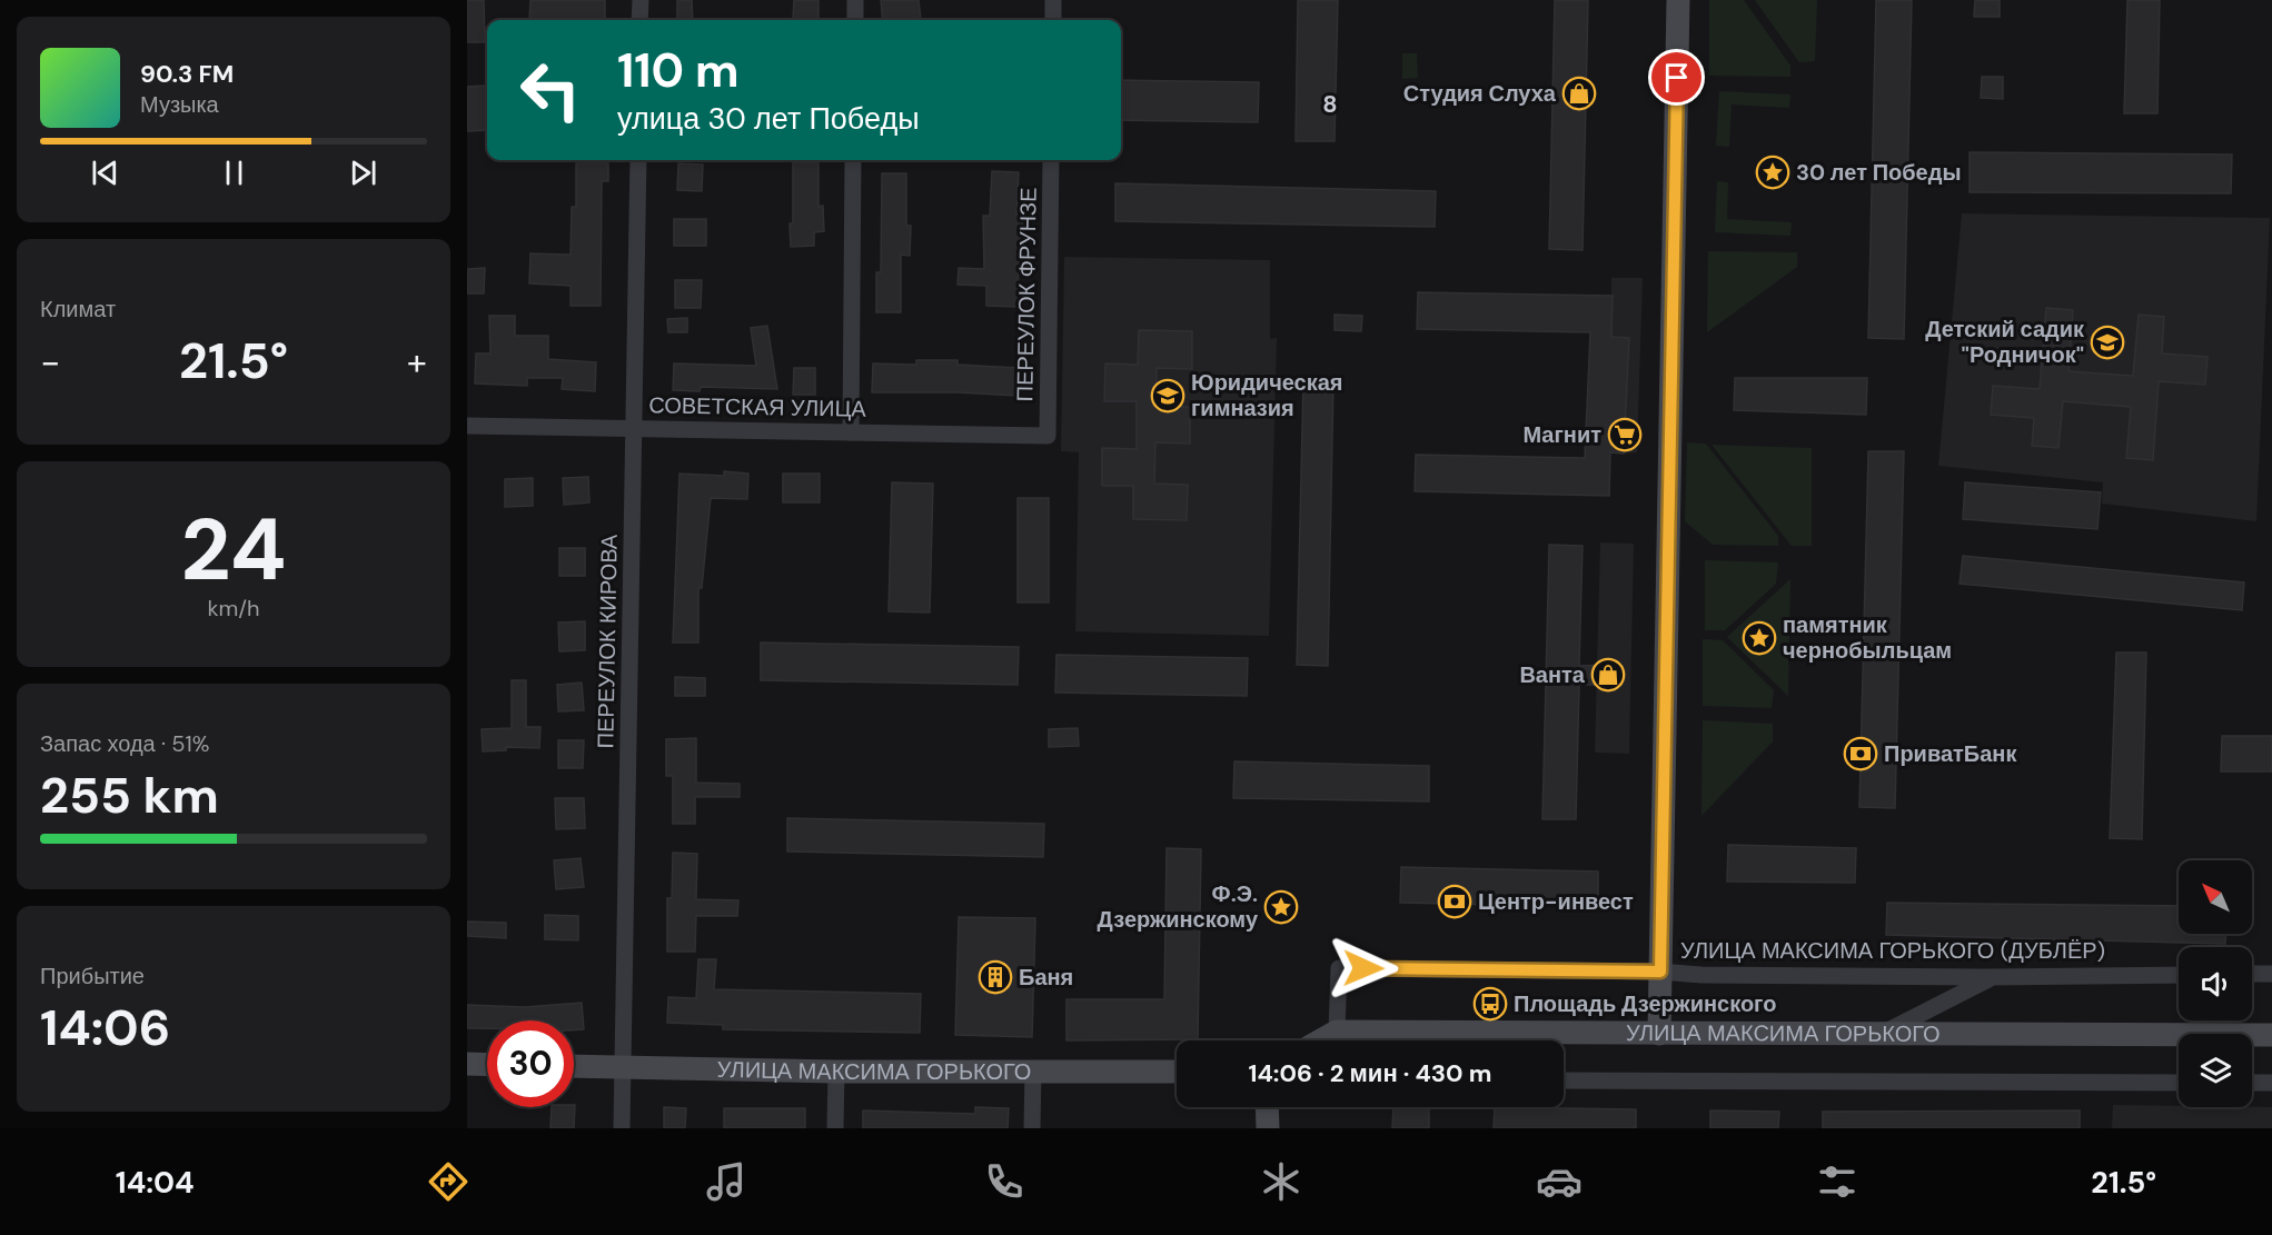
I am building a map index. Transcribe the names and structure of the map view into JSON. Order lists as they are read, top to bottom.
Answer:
{
  "streets": {
    "street": [
      "ПЕРЕУЛОК ФРУНЗЕ",
      "СОВЕТСКАЯ УЛИЦА",
      "ПЕРЕУЛОК КИРОВА",
      "УЛИЦА МАКСИМА ГОРЬКОГО (ДУБЛЁР)",
      "УЛИЦА МАКСИМА ГОРЬКОГО"
    ]
  },
  "crossings": [
    ["ПЕРЕУЛОК ФРУНЗЕ", "СОВЕТСКАЯ УЛИЦА"],
    ["СОВЕТСКАЯ УЛИЦА", "ПЕРЕУЛОК КИРОВА"],
    ["ПЕРЕУЛОК КИРОВА", "УЛИЦА МАКСИМА ГОРЬКОГО"],
    ["УЛИЦА МАКСИМА ГОРЬКОГО (ДУБЛЁР)", "УЛИЦА МАКСИМА ГОРЬКОГО"]
  ],
  "districts": ["8"],
  "places": {
    "shop": ["Студия Слуха", "Ванта"],
    "place": ["30 лет Победы", "памятник чернобыльцам", "Ф.Э. Дзержинскому"],
    "school or university": ["Детский садик \"Родничок\"", "Юридическая гимназия"],
    "supermarket": ["Магнит"],
    "bank": ["ПриватБанк", "Центр-инвест"],
    "building": ["Баня"],
    "bus stop": ["Площадь Дзержинского"]
  },
  "north": "top left",
  "page": {
    "turn": ["110 m", "улица 30 лет Победы"],
    "song": ["90.3 FM", "Музыка"],
    "tile": [
      "Климат",
      ["24", "km/h"],
      ["Запас хода · 51%", "255 km"],
      ["Прибытие", "14:06"]
    ],
    "heat": ["−", "21.5°", "+"],
    "limit": "30",
    "trip": "14:06 · 2 мин · 430 m",
    "tabs": ["14:04", "21.5°"]
  }
}
